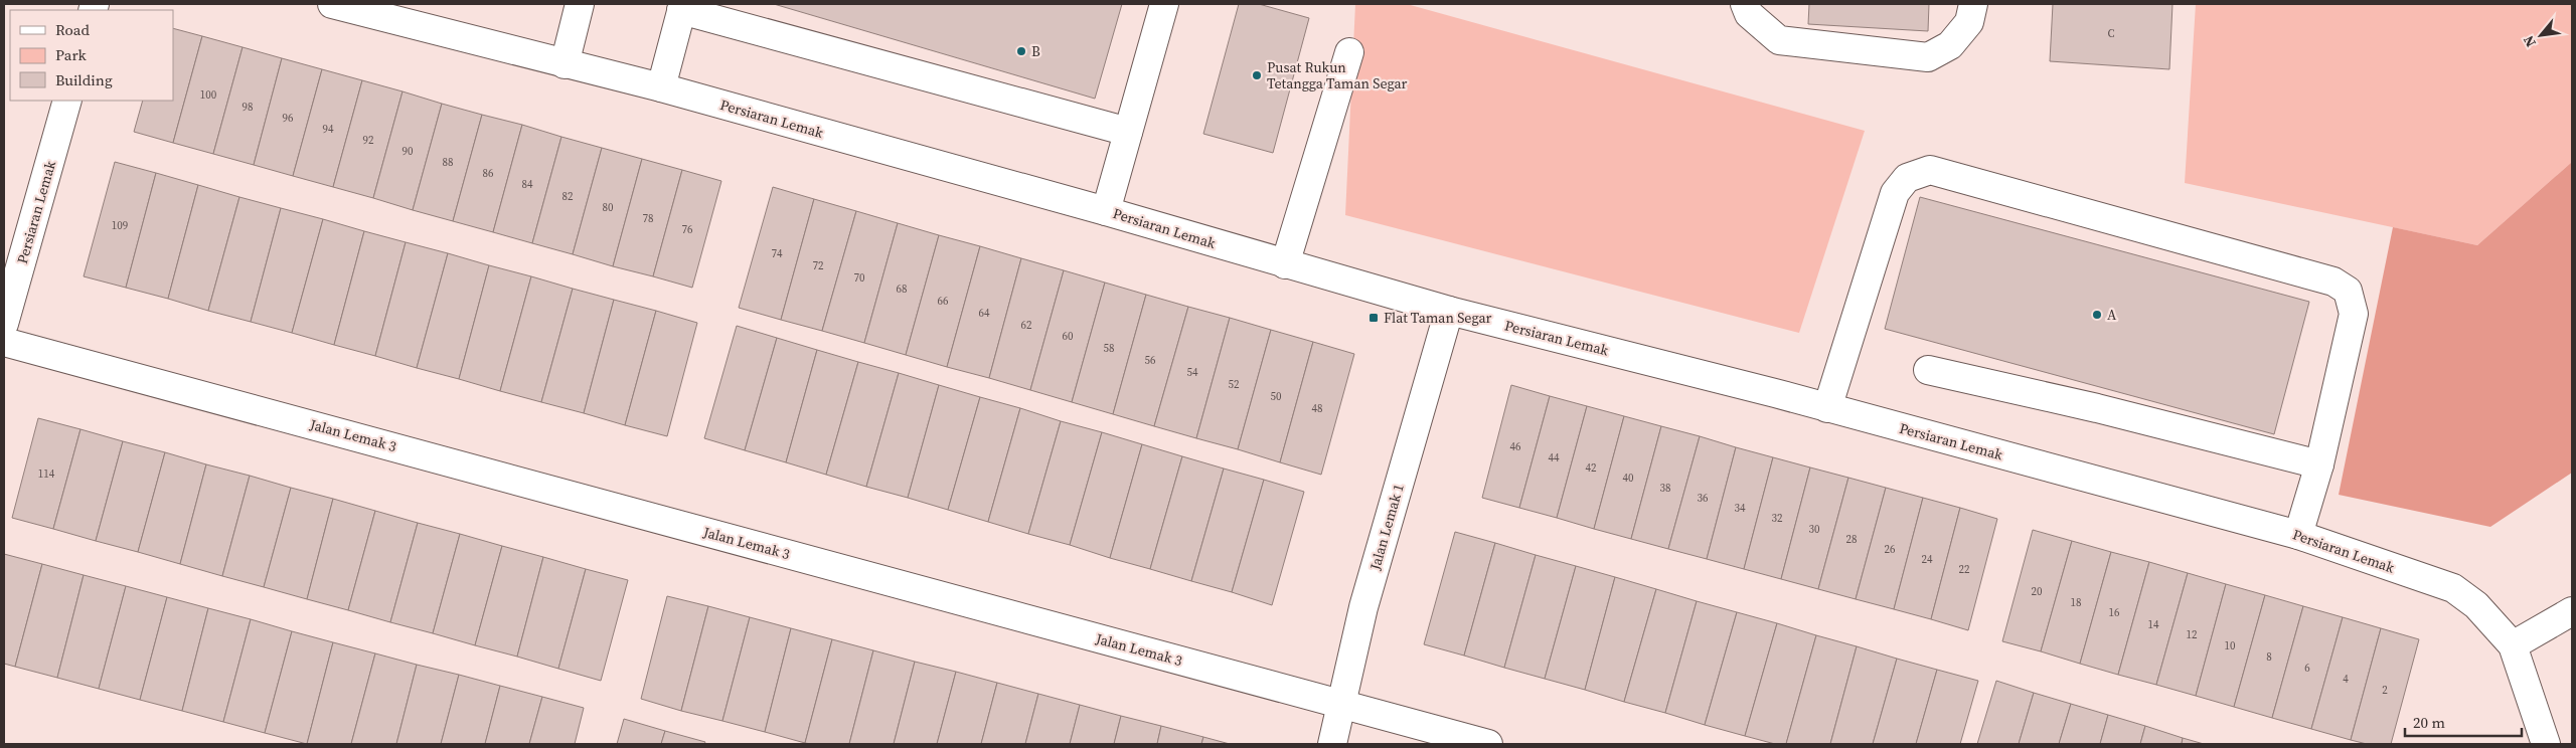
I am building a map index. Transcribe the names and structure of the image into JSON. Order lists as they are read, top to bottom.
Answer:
{
  "streets": {
    "street": ["Persiaran Lemak", "Jalan Lemak 3", "Jalan Lemak 1"]
  },
  "crossings": [
    ["Persiaran Lemak", "Jalan Lemak 1"],
    ["Jalan Lemak 3", "Jalan Lemak 1"]
  ],
  "places": {
    "other": ["B", "Pusat Rukun Tetangga Taman Segar", "A"],
    "transit": ["Flat Taman Segar"]
  },
  "house_numbers": [
    "C",
    "100",
    "98",
    "96",
    "94",
    "92",
    "90",
    "88",
    "86",
    "84",
    "82",
    "80",
    "78",
    "109",
    "76",
    "74",
    "72",
    "70",
    "68",
    "66",
    "64",
    "62",
    "60",
    "58",
    "56",
    "54",
    "52",
    "50",
    "48",
    "46",
    "44",
    "42",
    "114",
    "40",
    "38",
    "36",
    "34",
    "32",
    "30",
    "28",
    "26",
    "24",
    "22",
    "20",
    "18",
    "16",
    "14",
    "12",
    "10",
    "8",
    "6",
    "4",
    "2"
  ],
  "legend": ["Road", "Park", "Building"],
  "scale_bar": "20 m",
  "north": "bottom left"
}
